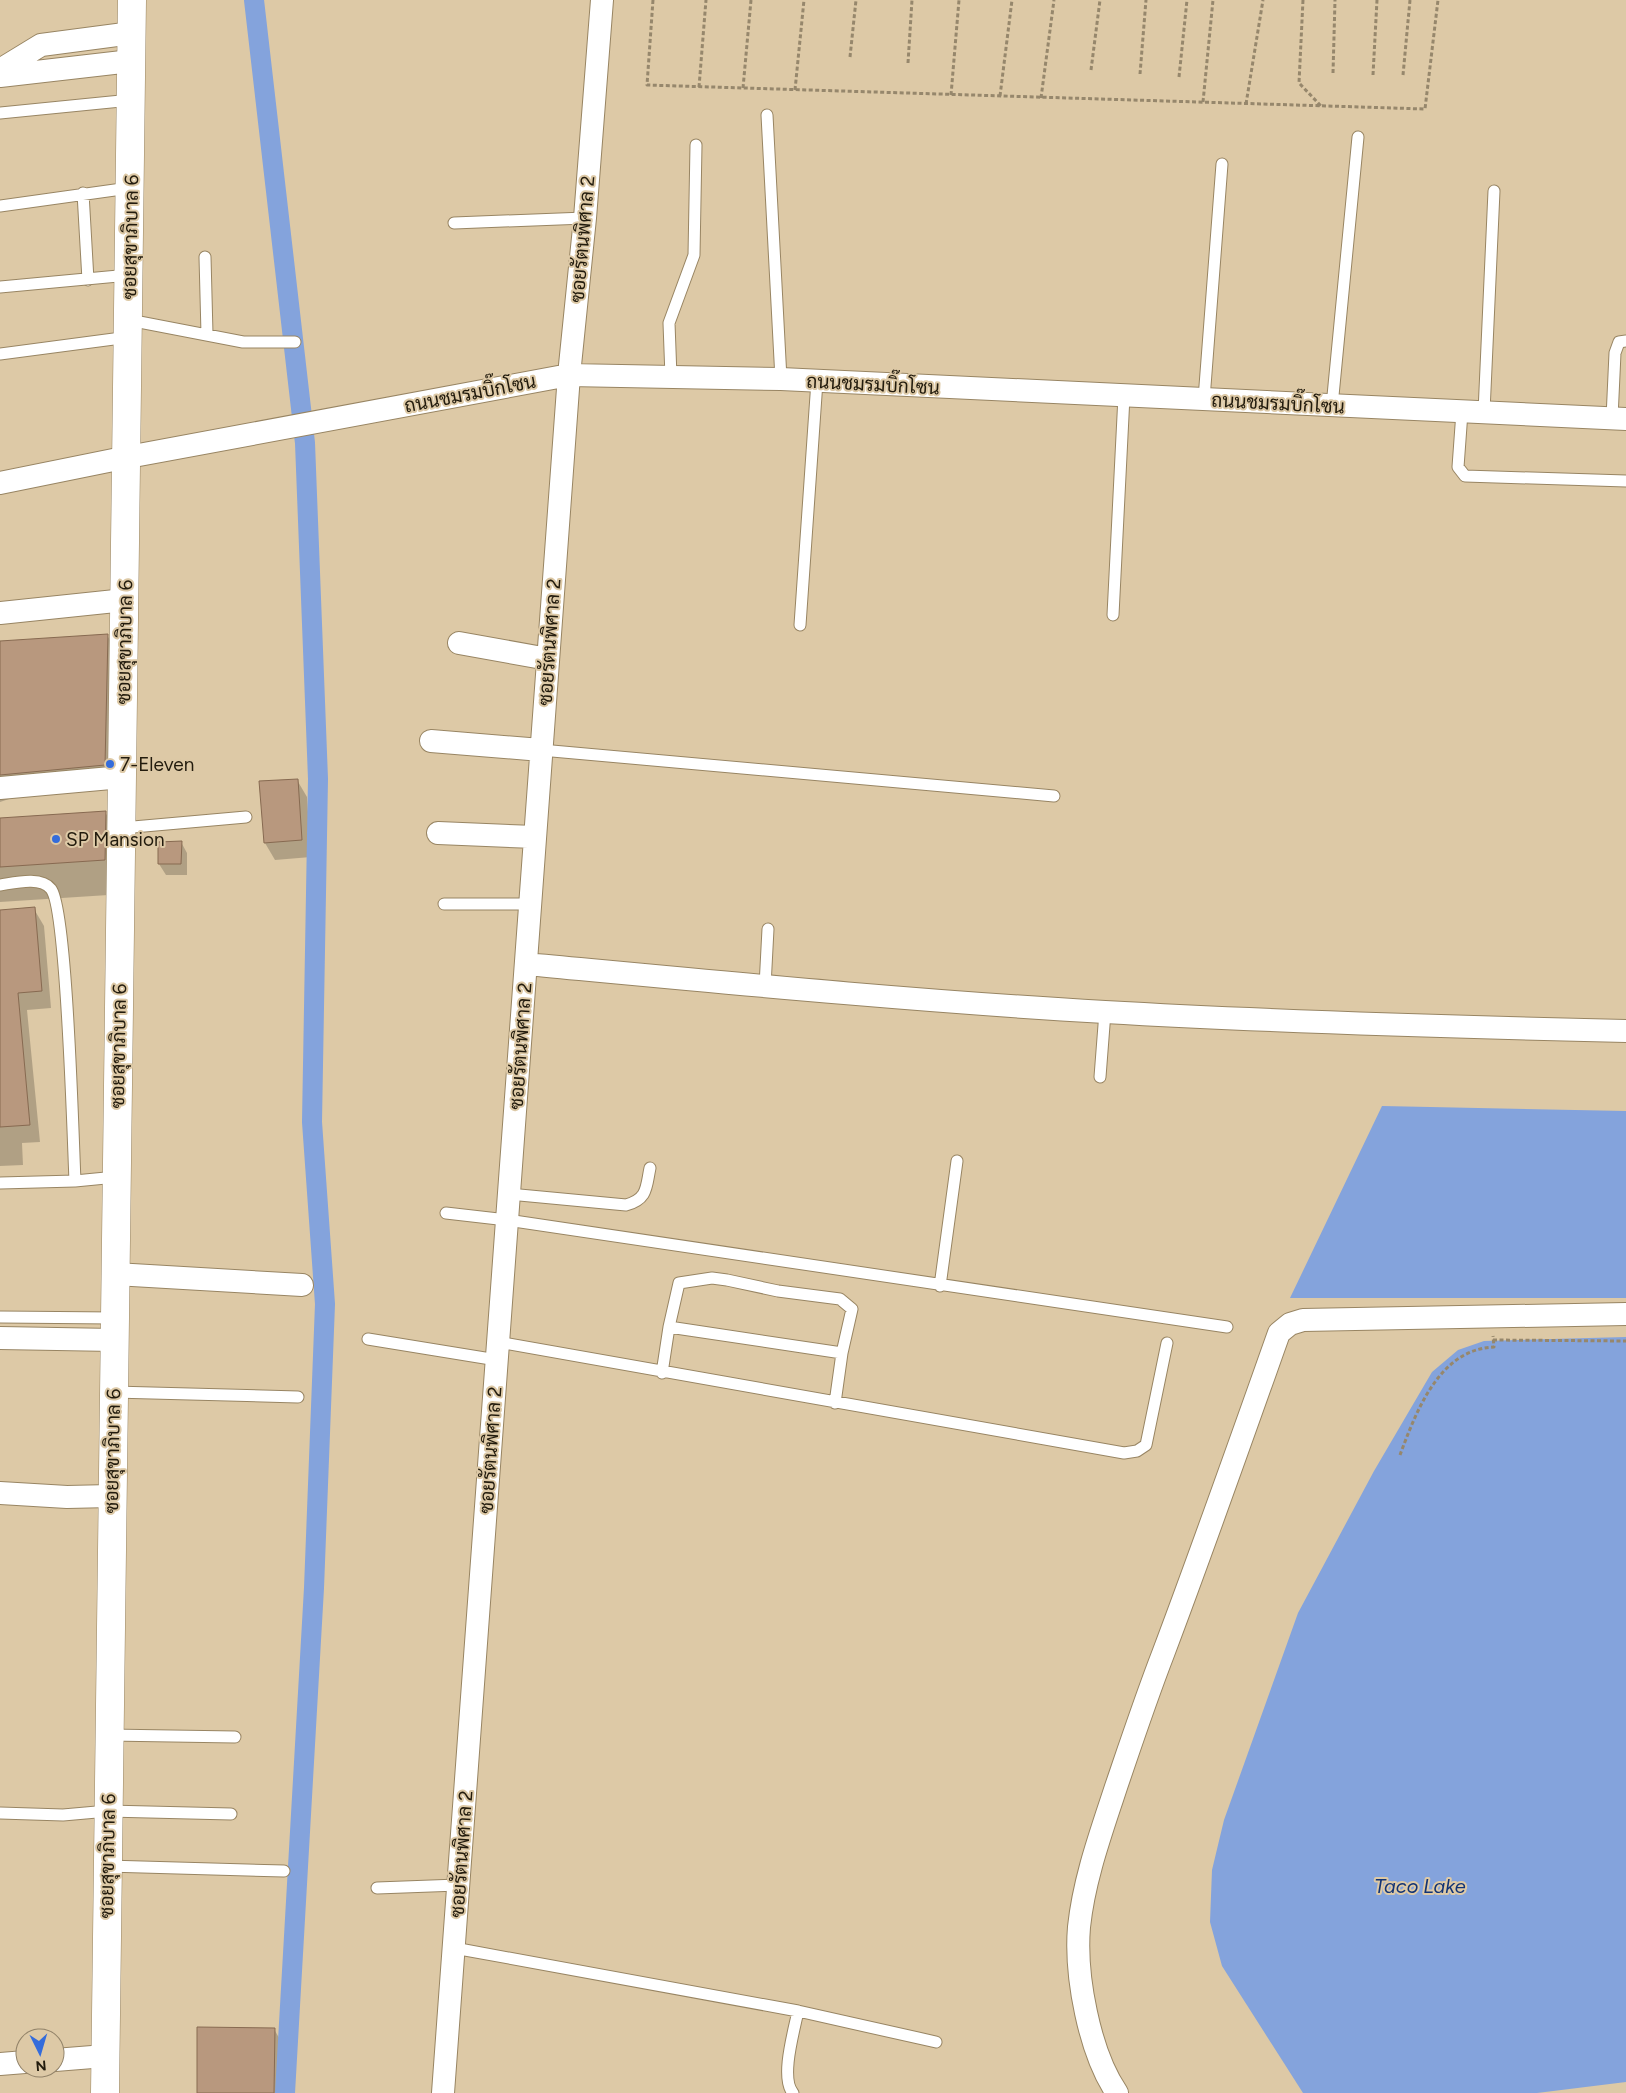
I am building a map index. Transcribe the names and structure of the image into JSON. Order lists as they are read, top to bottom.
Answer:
{
  "streets": {
    "street": ["ซอยสุขาภิบาล 6", "ซอยรัตนพิศาล 2", "ถนนชมรมบิ๊กโซน"]
  },
  "crossings": [
    ["ซอยสุขาภิบาล 6", "ถนนชมรมบิ๊กโซน"],
    ["ซอยรัตนพิศาล 2", "ถนนชมรมบิ๊กโซน"]
  ],
  "water": ["Taco Lake"],
  "places": ["7-Eleven", "SP Mansion"],
  "north": "bottom"
}
